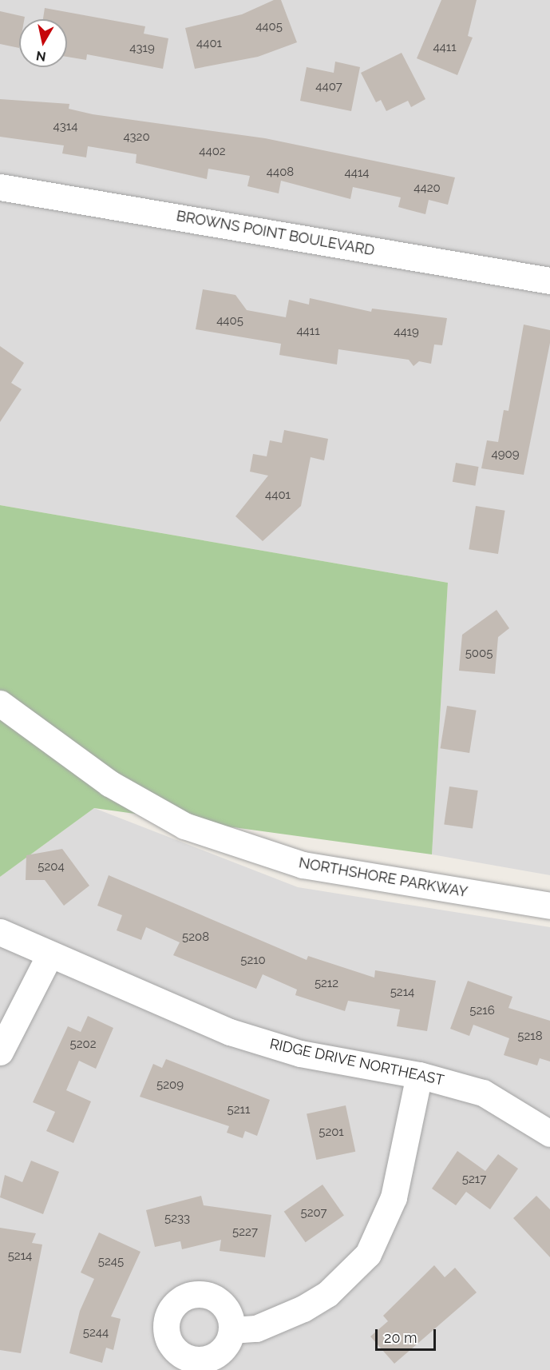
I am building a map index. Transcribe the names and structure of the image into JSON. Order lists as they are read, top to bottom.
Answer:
{
  "streets": {
    "street": ["BROWNS POINT BOULEVARD", "NORTHSHORE PARKWAY", "RIDGE DRIVE NORTHEAST"]
  },
  "house_numbers": [
    "4405",
    "4401",
    "4411",
    "4319",
    "4407",
    "4314",
    "4320",
    "4402",
    "4408",
    "4414",
    "4420",
    "4405",
    "4411",
    "4419",
    "4909",
    "4401",
    "5005",
    "5204",
    "5208",
    "5210",
    "5212",
    "5214",
    "5216",
    "5218",
    "5202",
    "5209",
    "5211",
    "5201",
    "5217",
    "5207",
    "5233",
    "5227",
    "5214",
    "5245",
    "5244"
  ],
  "scale_bar": "20 m",
  "north": "bottom"
}
